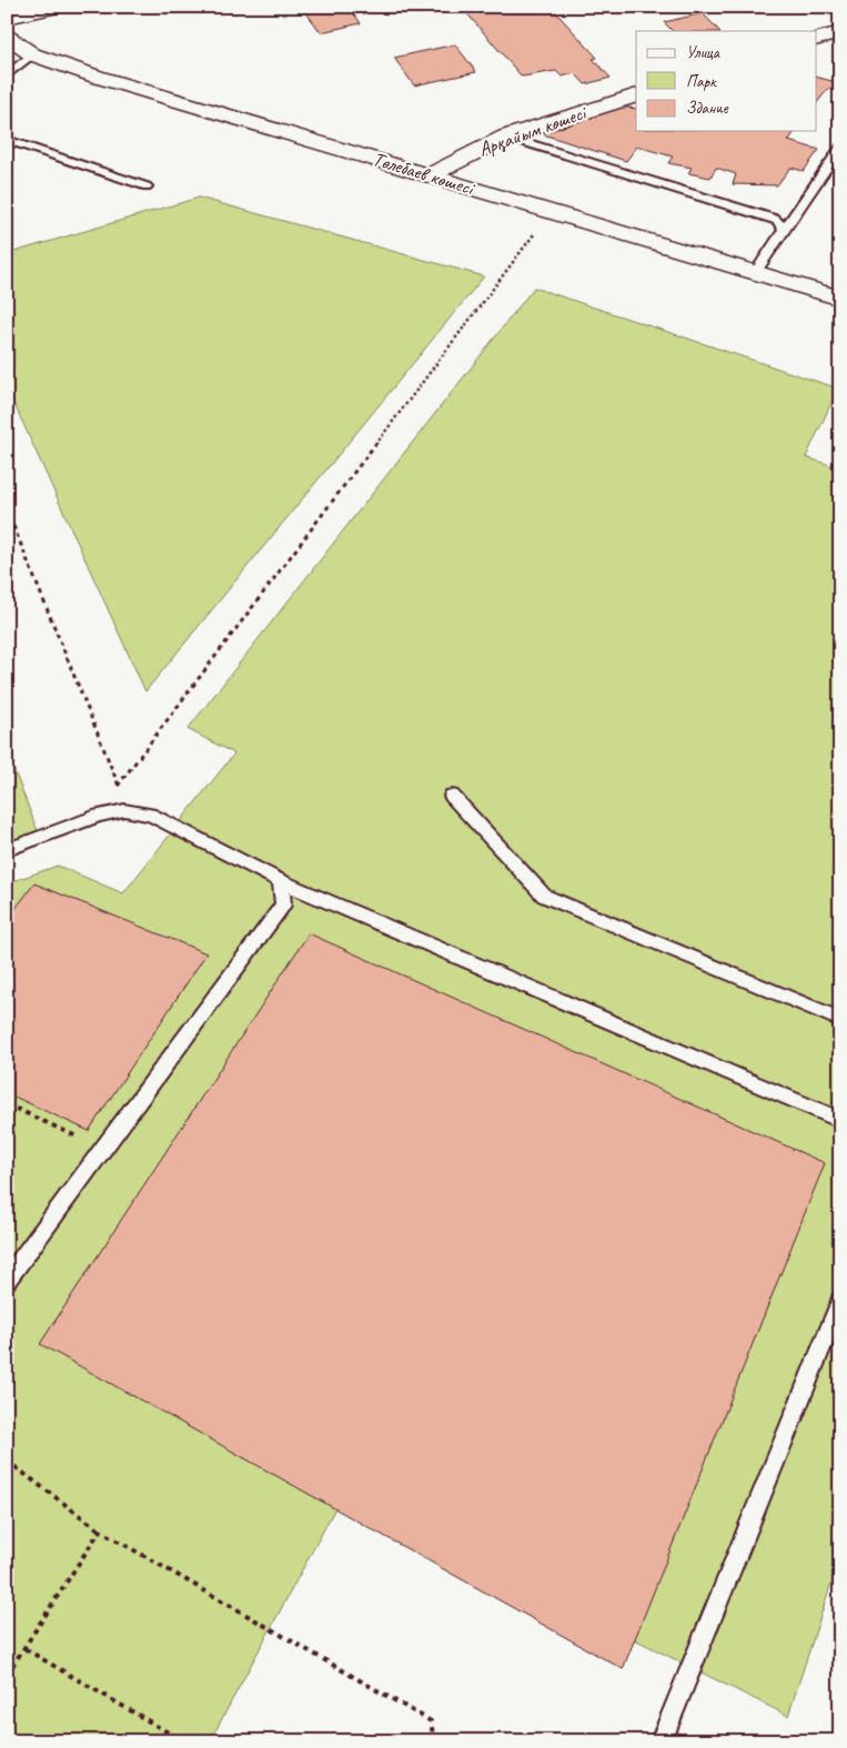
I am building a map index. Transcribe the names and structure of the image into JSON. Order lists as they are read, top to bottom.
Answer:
{
  "streets": {
    "street": ["Арқайым көшесі", "Төлебаев көшесі"]
  },
  "crossings": [
    ["Арқайым көшесі", "Төлебаев көшесі"]
  ],
  "legend": ["Улица", "Парк", "Здание"]
}
